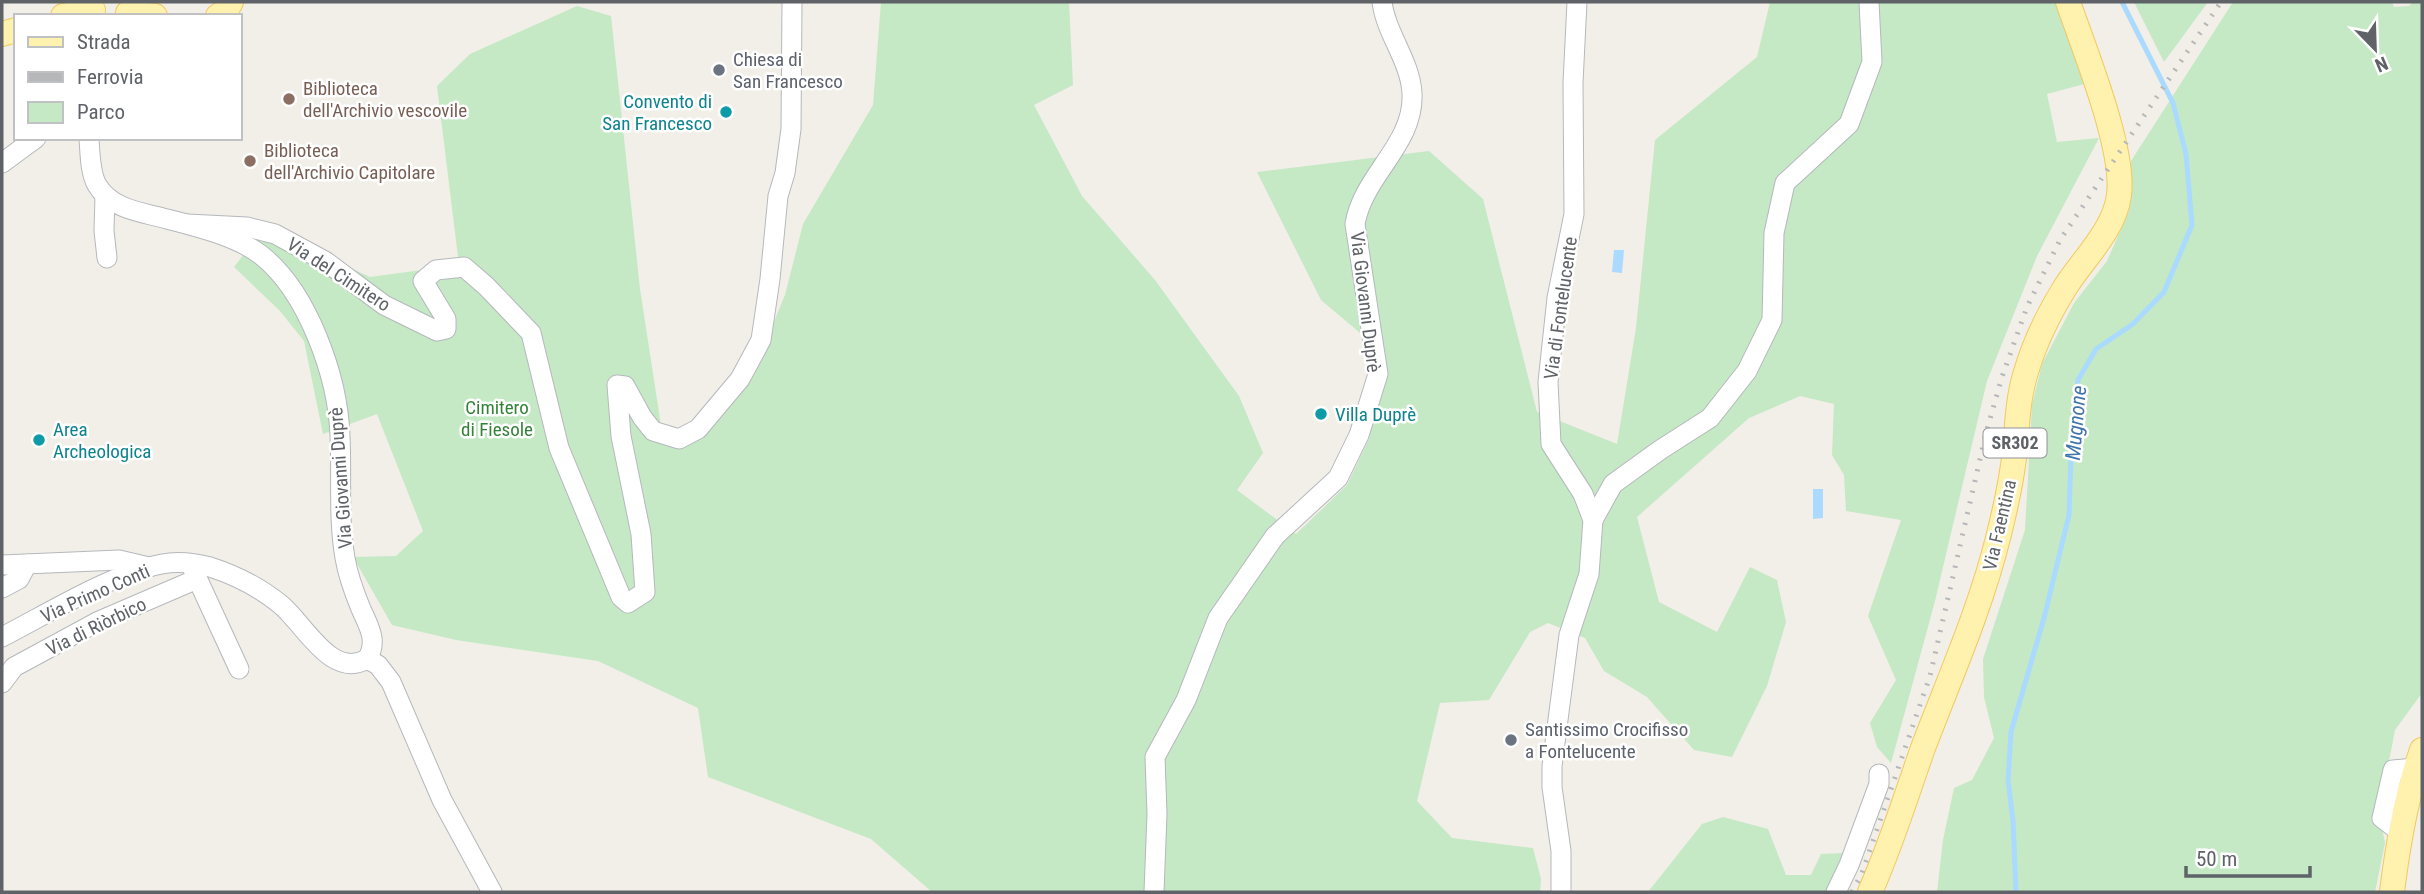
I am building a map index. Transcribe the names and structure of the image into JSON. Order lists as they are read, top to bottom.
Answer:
{
  "streets": {
    "main road": ["SR302", "Via Faentina"],
    "street": [
      "Via del Cimitero",
      "Via Giovanni Duprè",
      "Via di Fontelucente",
      "Via Primo Conti",
      "Via di Riòrbico"
    ]
  },
  "crossings": [
    ["Via del Cimitero", "Via Giovanni Duprè"],
    ["Via Giovanni Duprè", "Via Primo Conti"],
    ["Via Primo Conti", "Via di Riòrbico"]
  ],
  "water": ["Mugnone"],
  "parks": ["Cimitero di Fiesole"],
  "places": [
    "Chiesa di San Francesco",
    "Biblioteca dell'Archivio vescovile",
    "Convento di San Francesco",
    "Biblioteca dell'Archivio Capitolare",
    "Villa Duprè",
    "Area Archeologica",
    "Santissimo Crocifisso a Fontelucente"
  ],
  "legend": ["Strada", "Ferrovia", "Parco"],
  "scale_bar": "50 m",
  "north": "bottom right"
}
